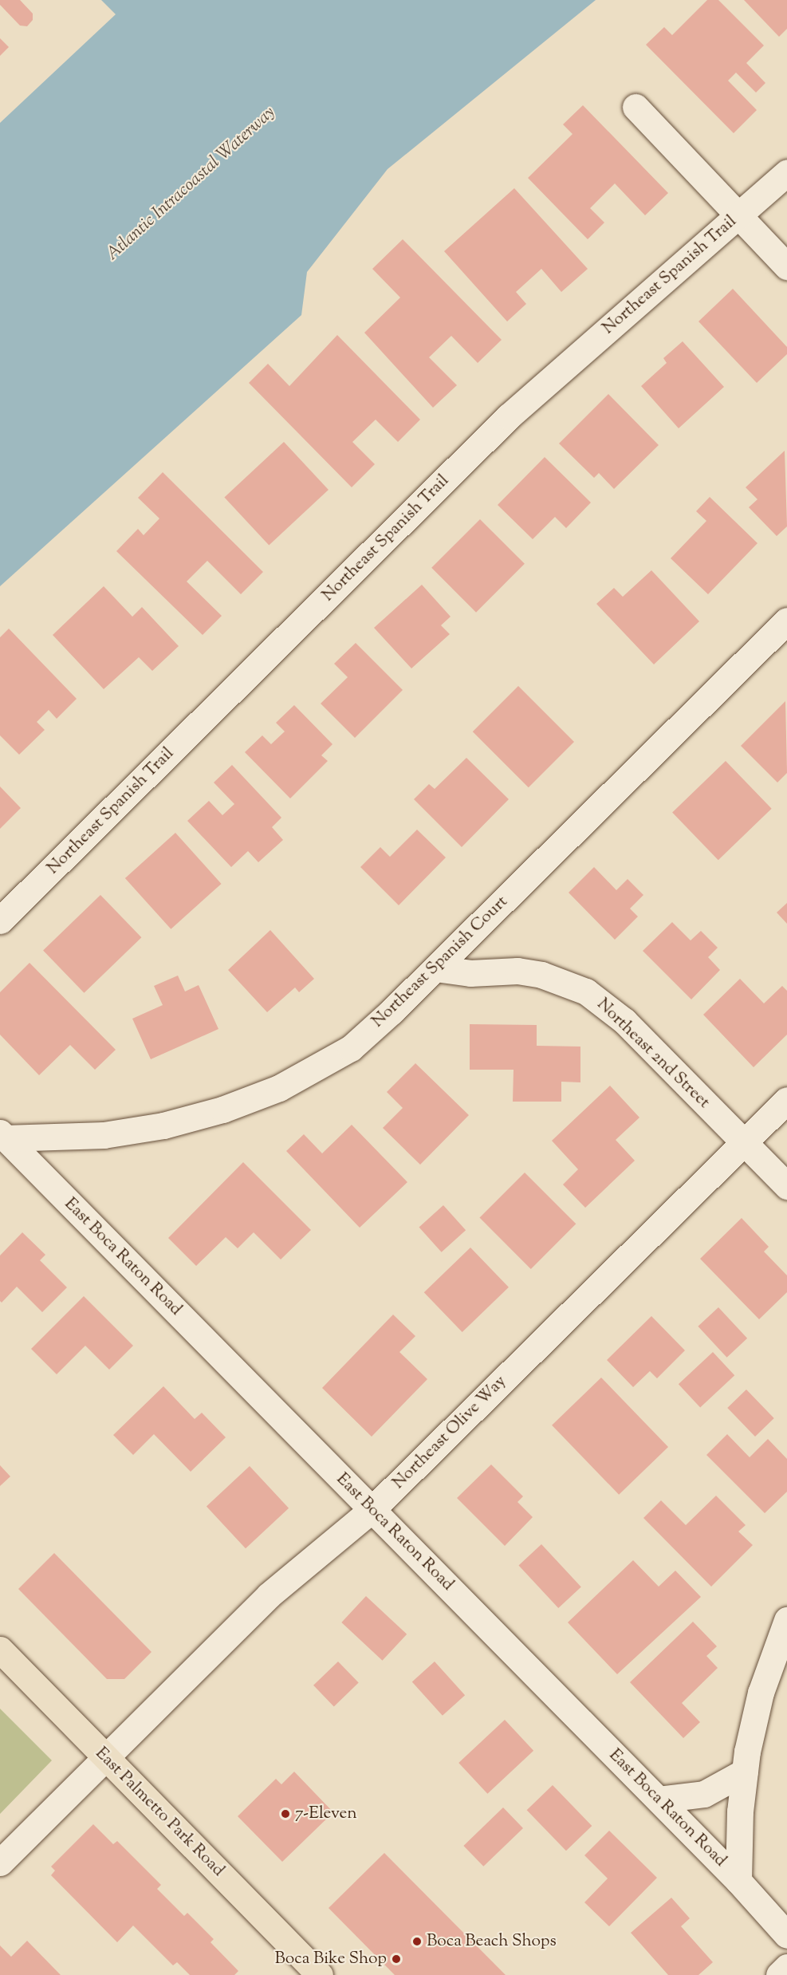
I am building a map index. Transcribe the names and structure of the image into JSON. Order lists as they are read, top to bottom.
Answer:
{
  "streets": {
    "main road": ["East Palmetto Park Road"],
    "street": [
      "Northeast Spanish Trail",
      "Northeast Spanish Court",
      "Northeast 2nd Street",
      "East Boca Raton Road",
      "Northeast Olive Way"
    ]
  },
  "crossings": [
    ["Northeast Spanish Court", "Northeast 2nd Street"],
    ["Northeast Spanish Court", "East Boca Raton Road"],
    ["Northeast 2nd Street", "Northeast Olive Way"],
    ["East Boca Raton Road", "Northeast Olive Way"],
    ["Northeast Olive Way", "East Palmetto Park Road"]
  ],
  "water": ["Atlantic Intracoastal Waterway"],
  "places": ["7-Eleven", "Boca Beach Shops", "Boca Bike Shop"]
}
